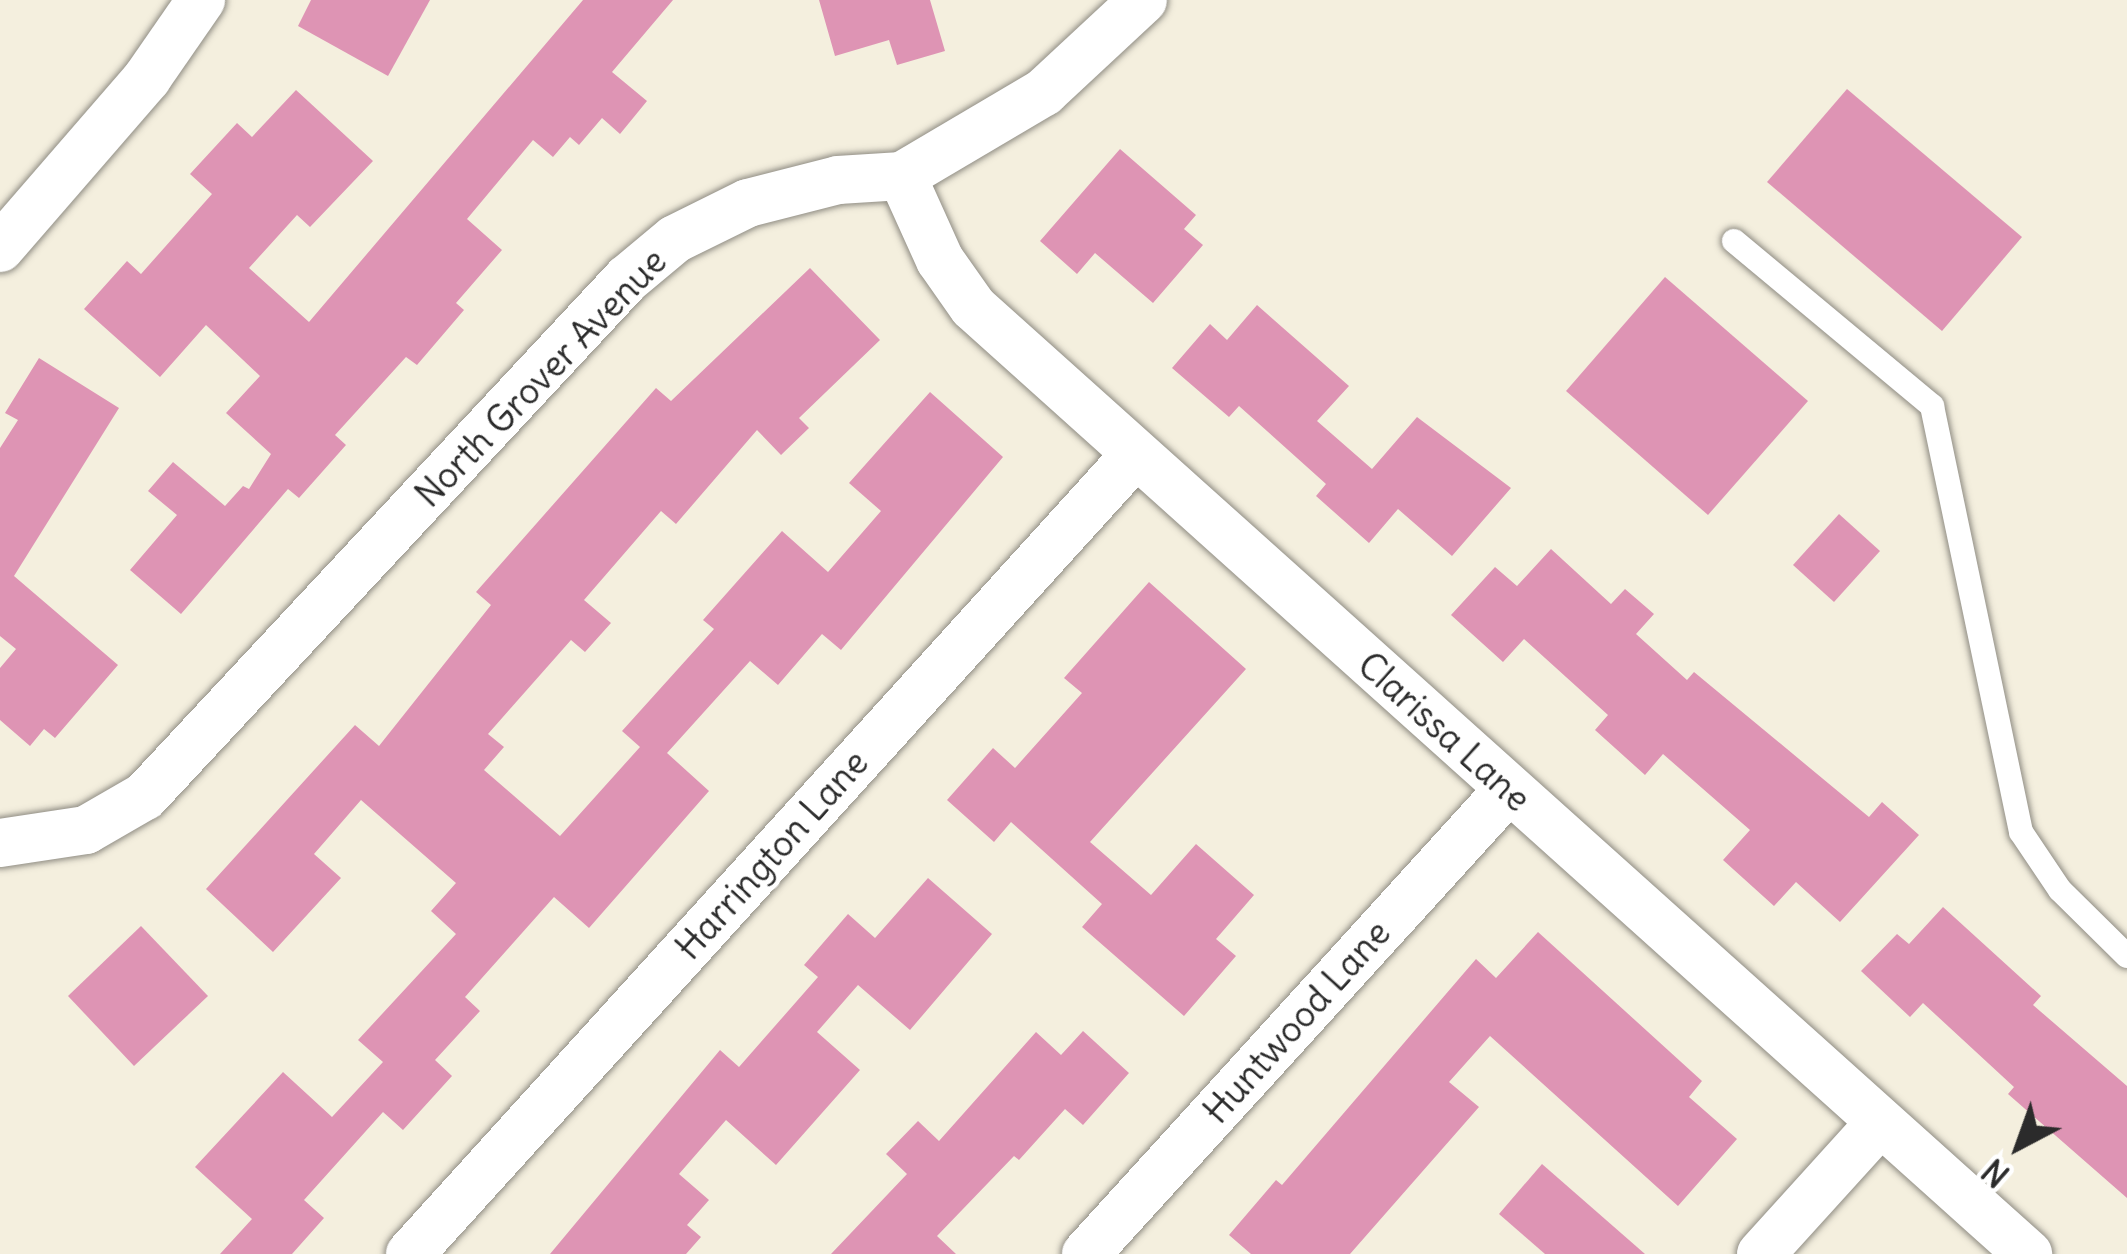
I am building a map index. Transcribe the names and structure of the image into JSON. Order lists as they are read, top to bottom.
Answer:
{
  "streets": {
    "street": [
      "North Grover Avenue",
      "Clarissa Lane",
      "Harrington Lane",
      "Huntwood Lane"
    ]
  },
  "crossings": [
    ["North Grover Avenue", "Clarissa Lane"],
    ["Clarissa Lane", "Harrington Lane"],
    ["Clarissa Lane", "Huntwood Lane"]
  ],
  "north": "bottom left"
}
